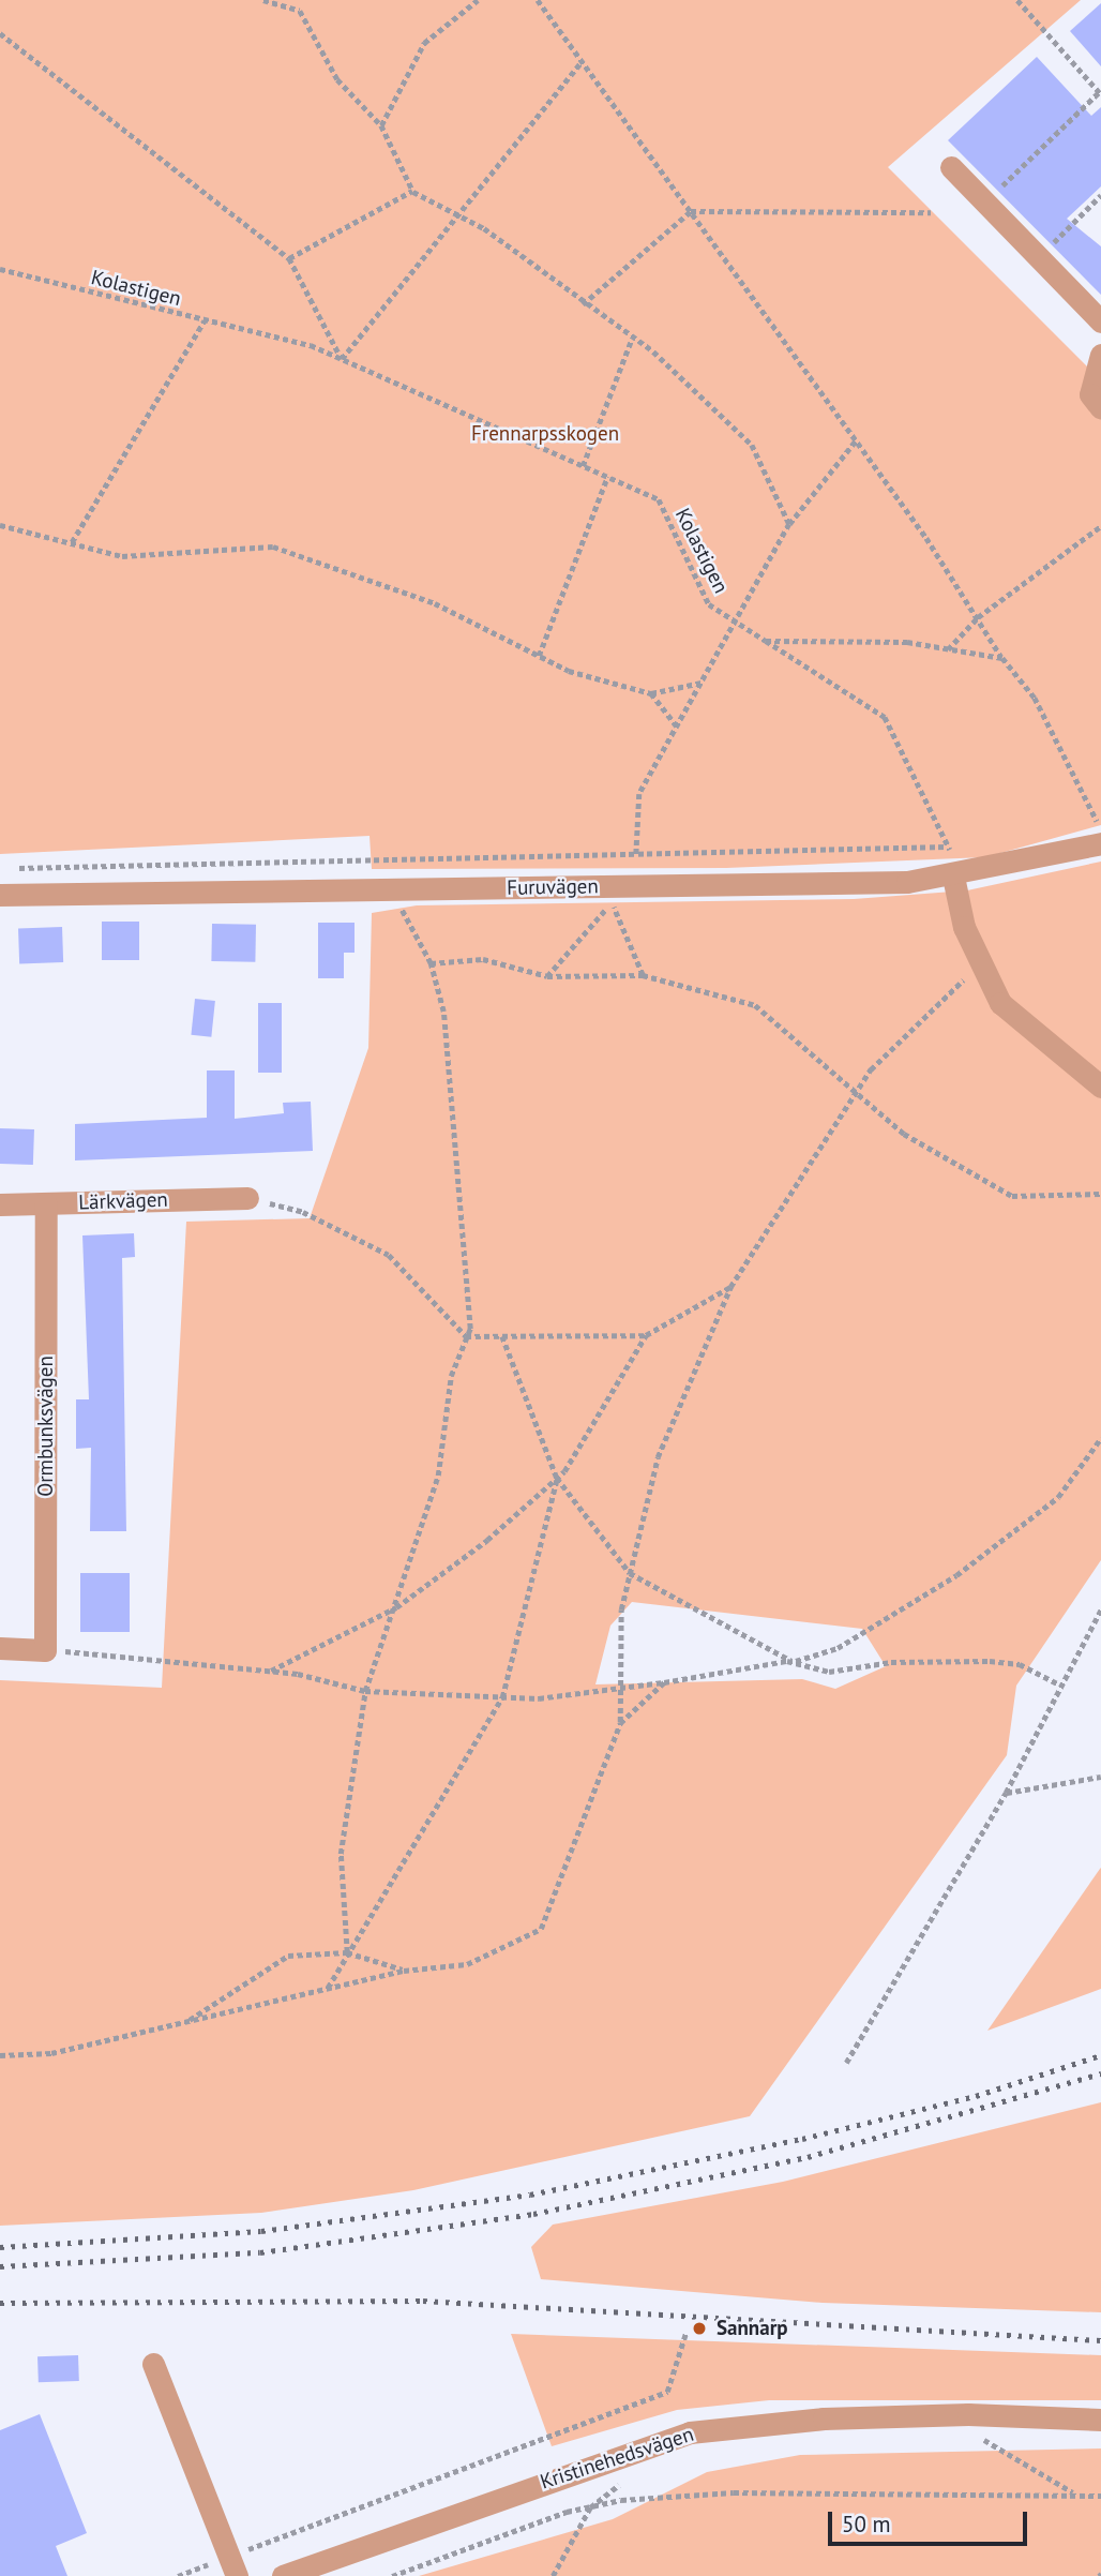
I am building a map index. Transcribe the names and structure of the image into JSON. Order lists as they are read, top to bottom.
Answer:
{
  "streets": {
    "street": [
      "Furuvägen",
      "Lärkvägen",
      "Ormbunksvägen",
      "Kristinehedsvägen"
    ],
    "path": ["Kolastigen"]
  },
  "crossings": [
    ["Lärkvägen", "Ormbunksvägen"]
  ],
  "parks": ["Frennarpsskogen"],
  "places": ["Sannarp"],
  "scale_bar": "50 m"
}
